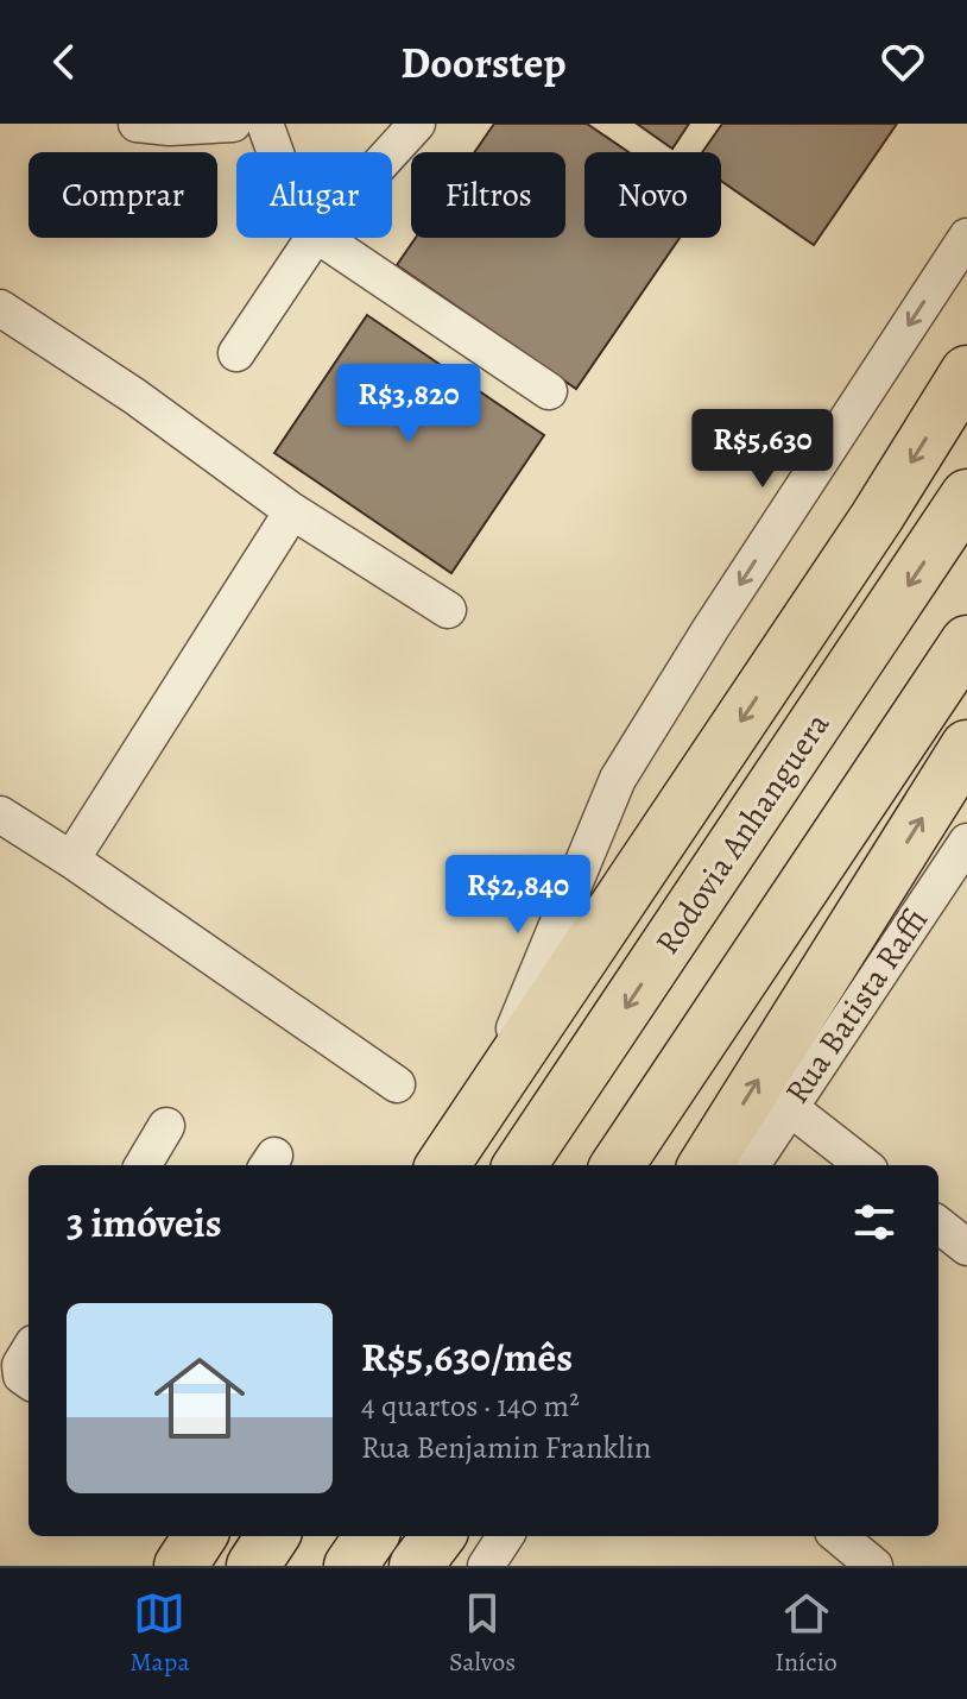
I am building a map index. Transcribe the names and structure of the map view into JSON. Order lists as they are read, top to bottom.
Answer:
{
  "streets": {
    "highway": ["Rodovia Anhanguera"],
    "street": ["Rua Batista Raffi"]
  },
  "page": {
    "header": "Doorstep",
    "chip": [
      "Comprar",
      "Alugar",
      "Filtros",
      "Novo"
    ],
    "price": ["R$3,820", "R$5,630", "R$2,840"],
    "heading": "3 imóveis",
    "list": [
      {
        "name": "R$5,630/mês",
        "note": "4 quartos · 140 m² · Rua Benjamin Franklin"
      }
    ],
    "tabs": ["Mapa", "Salvos", "Início"]
  }
}
